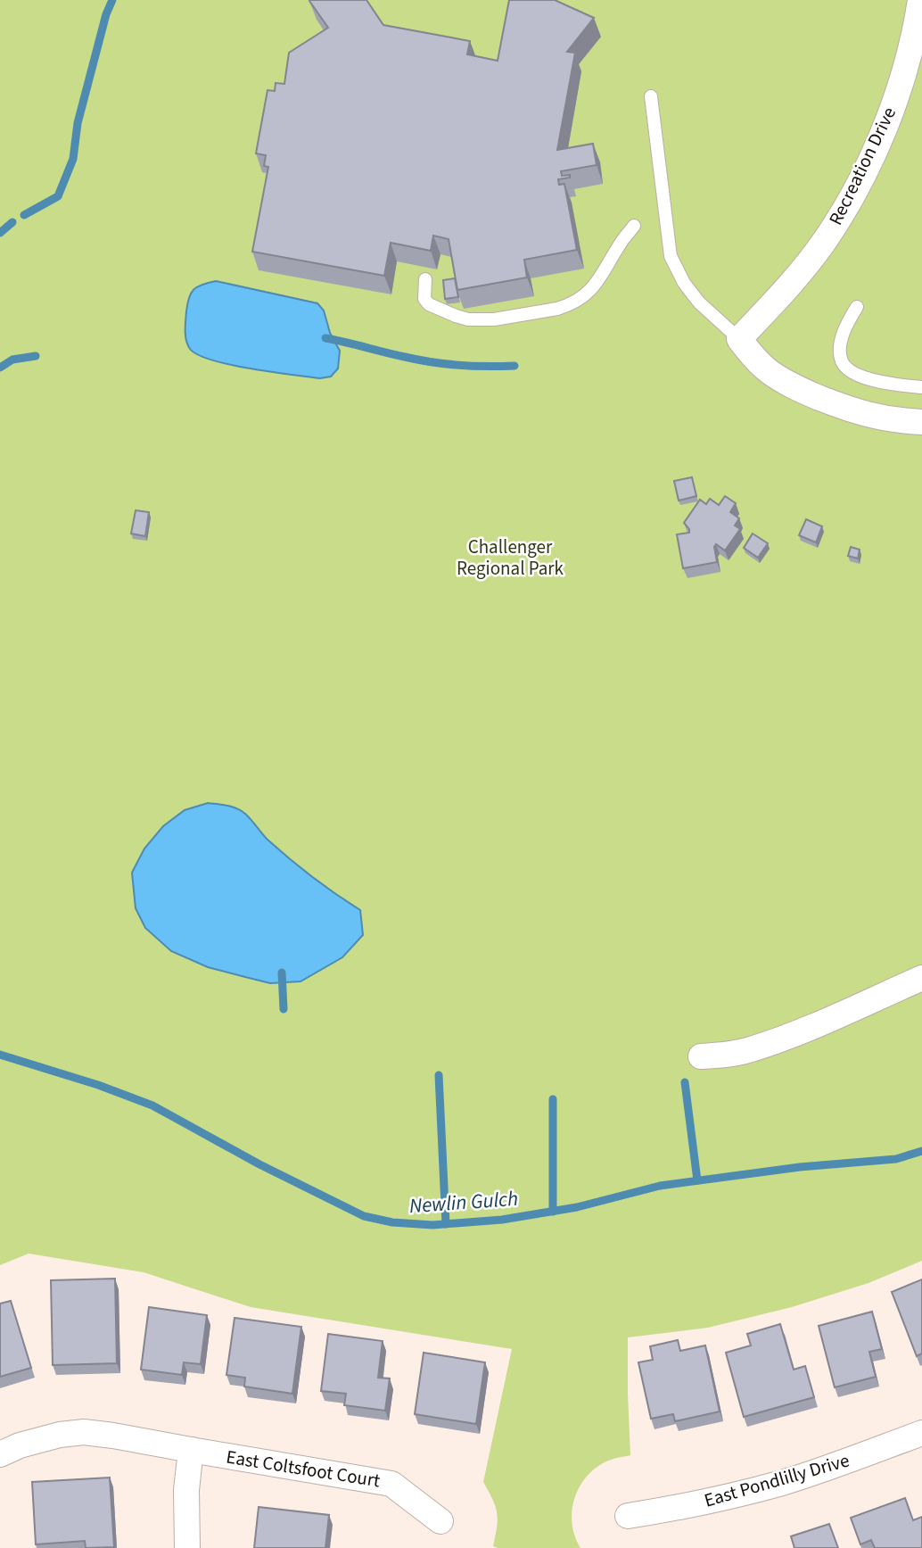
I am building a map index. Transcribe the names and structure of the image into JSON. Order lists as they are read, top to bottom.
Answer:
{
  "streets": {
    "street": ["Recreation Drive", "East Coltsfoot Court", "East Pondlilly Drive"]
  },
  "water": ["Newlin Gulch"],
  "parks": ["Challenger Regional Park"]
}
